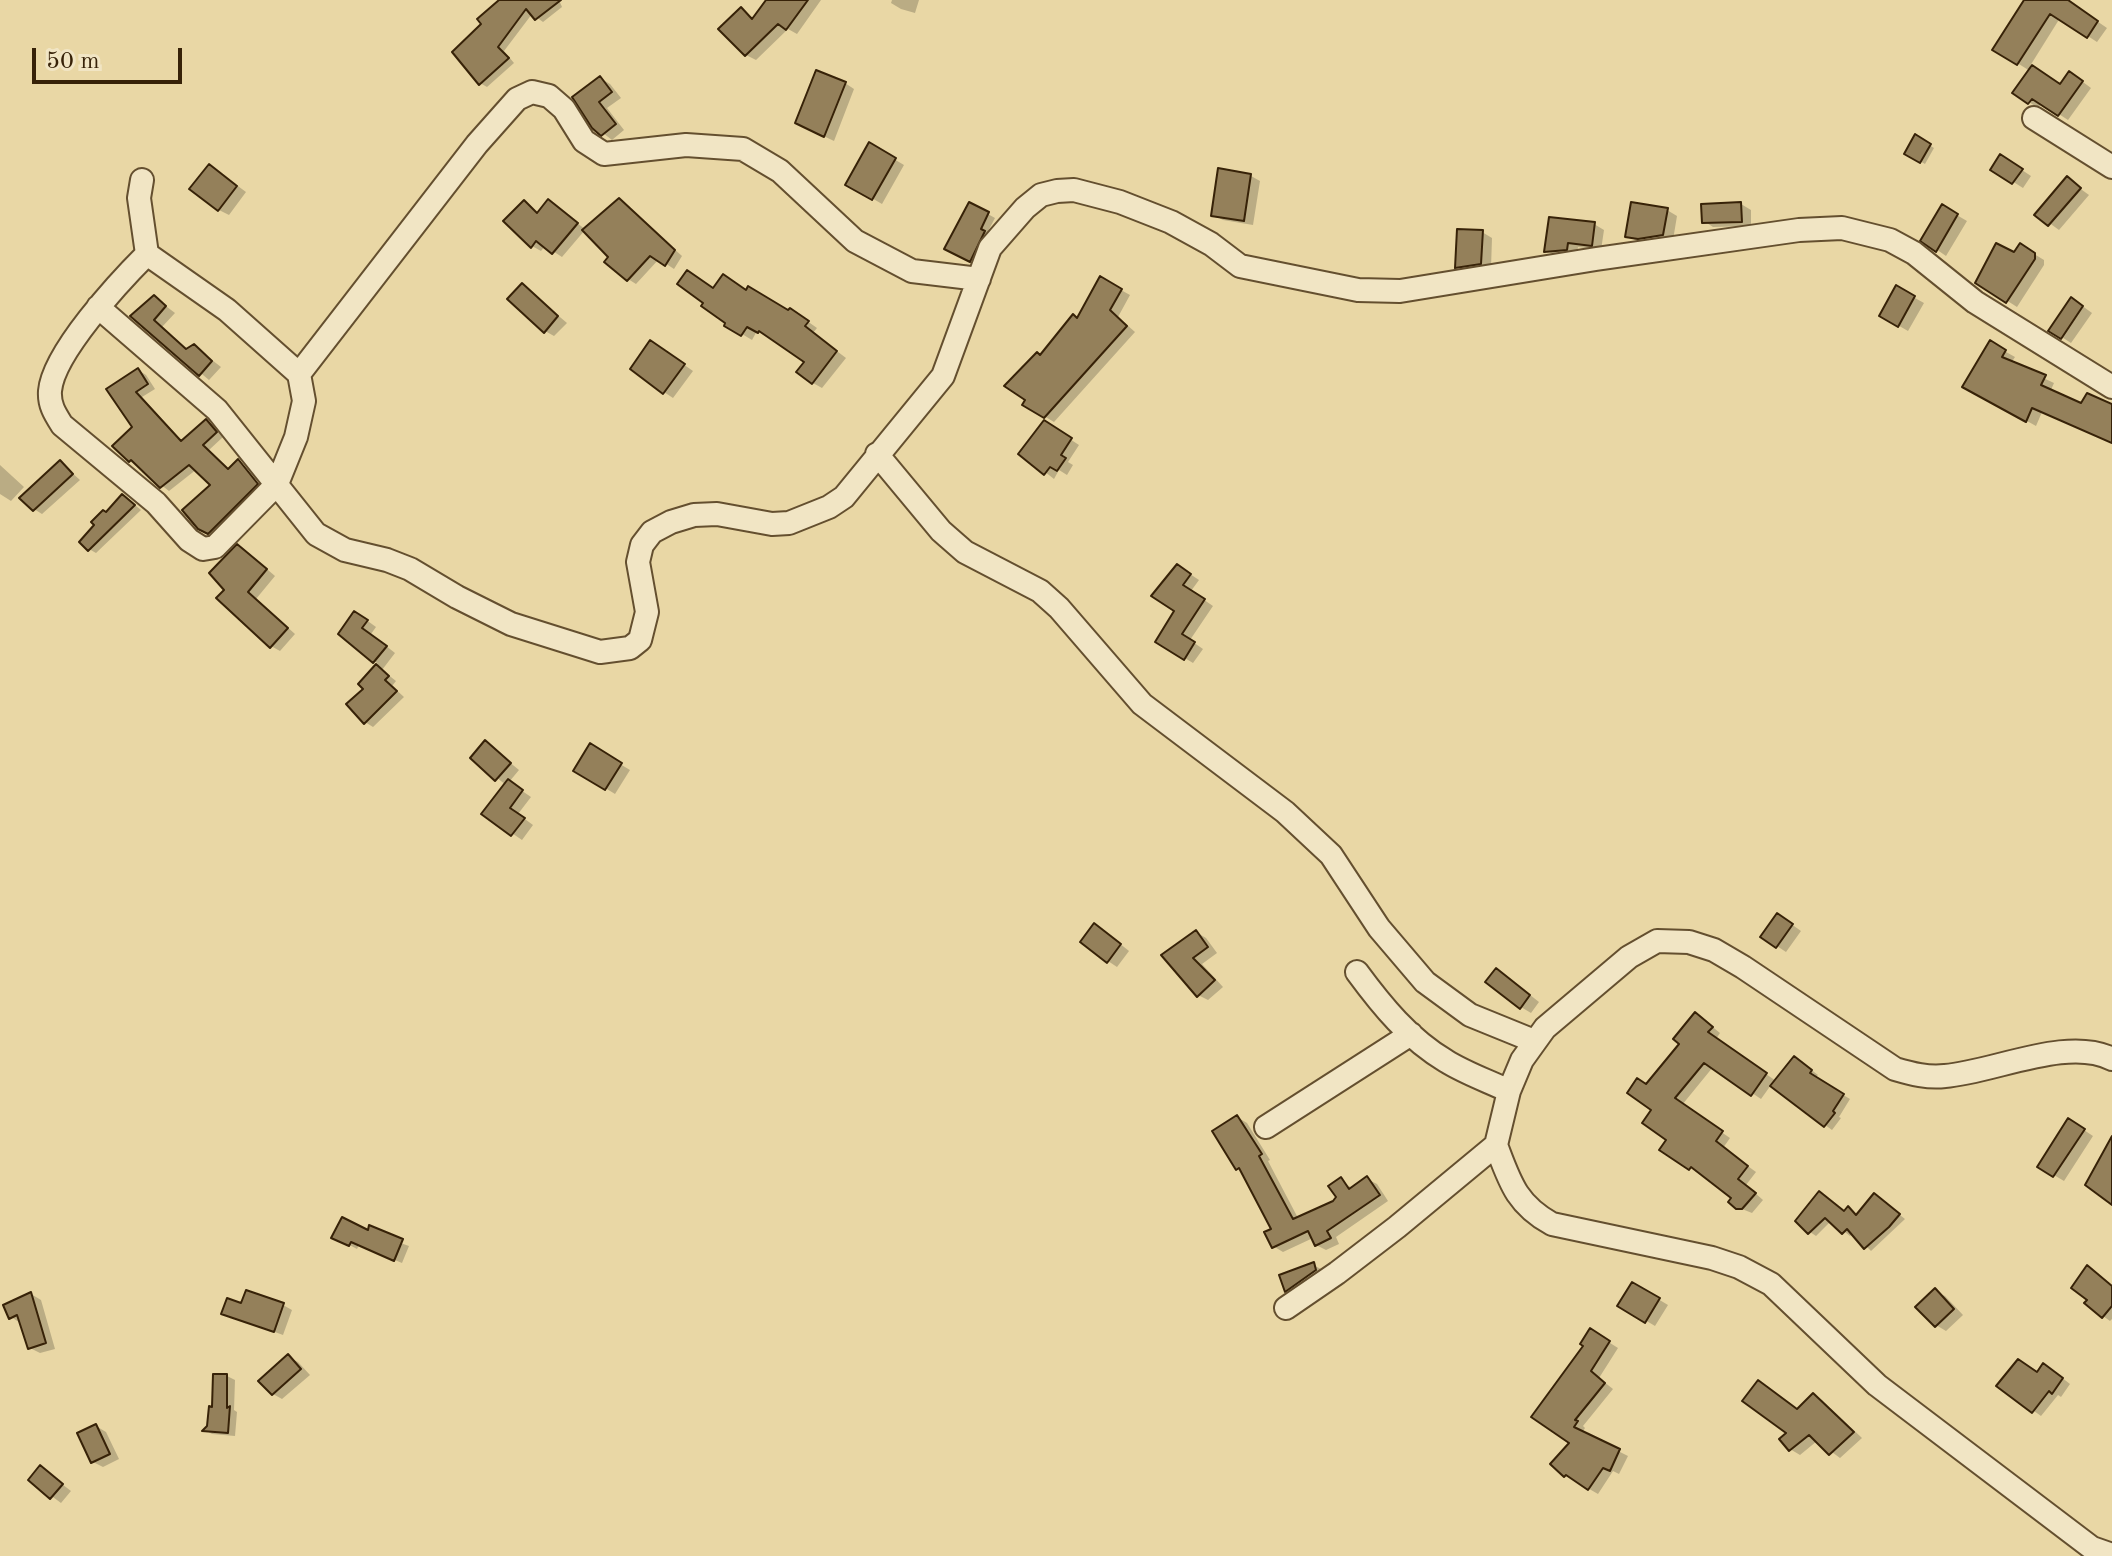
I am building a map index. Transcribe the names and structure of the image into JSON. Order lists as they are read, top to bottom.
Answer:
{
  "scale_bar": "50 m"
}
